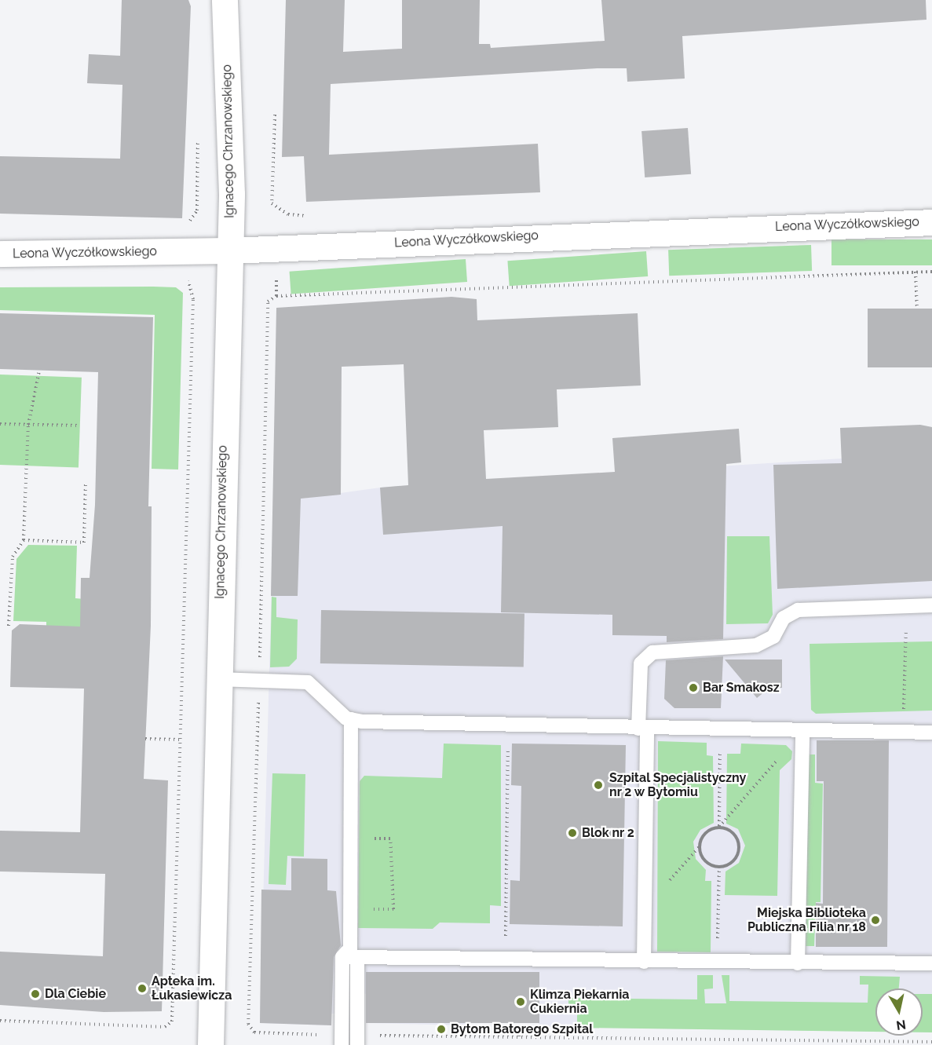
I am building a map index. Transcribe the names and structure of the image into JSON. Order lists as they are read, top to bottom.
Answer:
{
  "streets": {
    "street": ["Ignacego Chrzanowskiego", "Leona Wyczółkowskiego"]
  },
  "crossings": [
    ["Ignacego Chrzanowskiego", "Leona Wyczółkowskiego"]
  ],
  "places": [
    "Bar Smakosz",
    "Szpital Specjalistyczny nr 2 w Bytomiu",
    "Blok nr 2",
    "Miejska Biblioteka Publiczna Filia nr 18",
    "Apteka im. Łukasiewicza",
    "Dla Ciebie",
    "Klimza Piekarnia Cukiernia",
    "Bytom Batorego Szpital"
  ],
  "north": "bottom"
}
